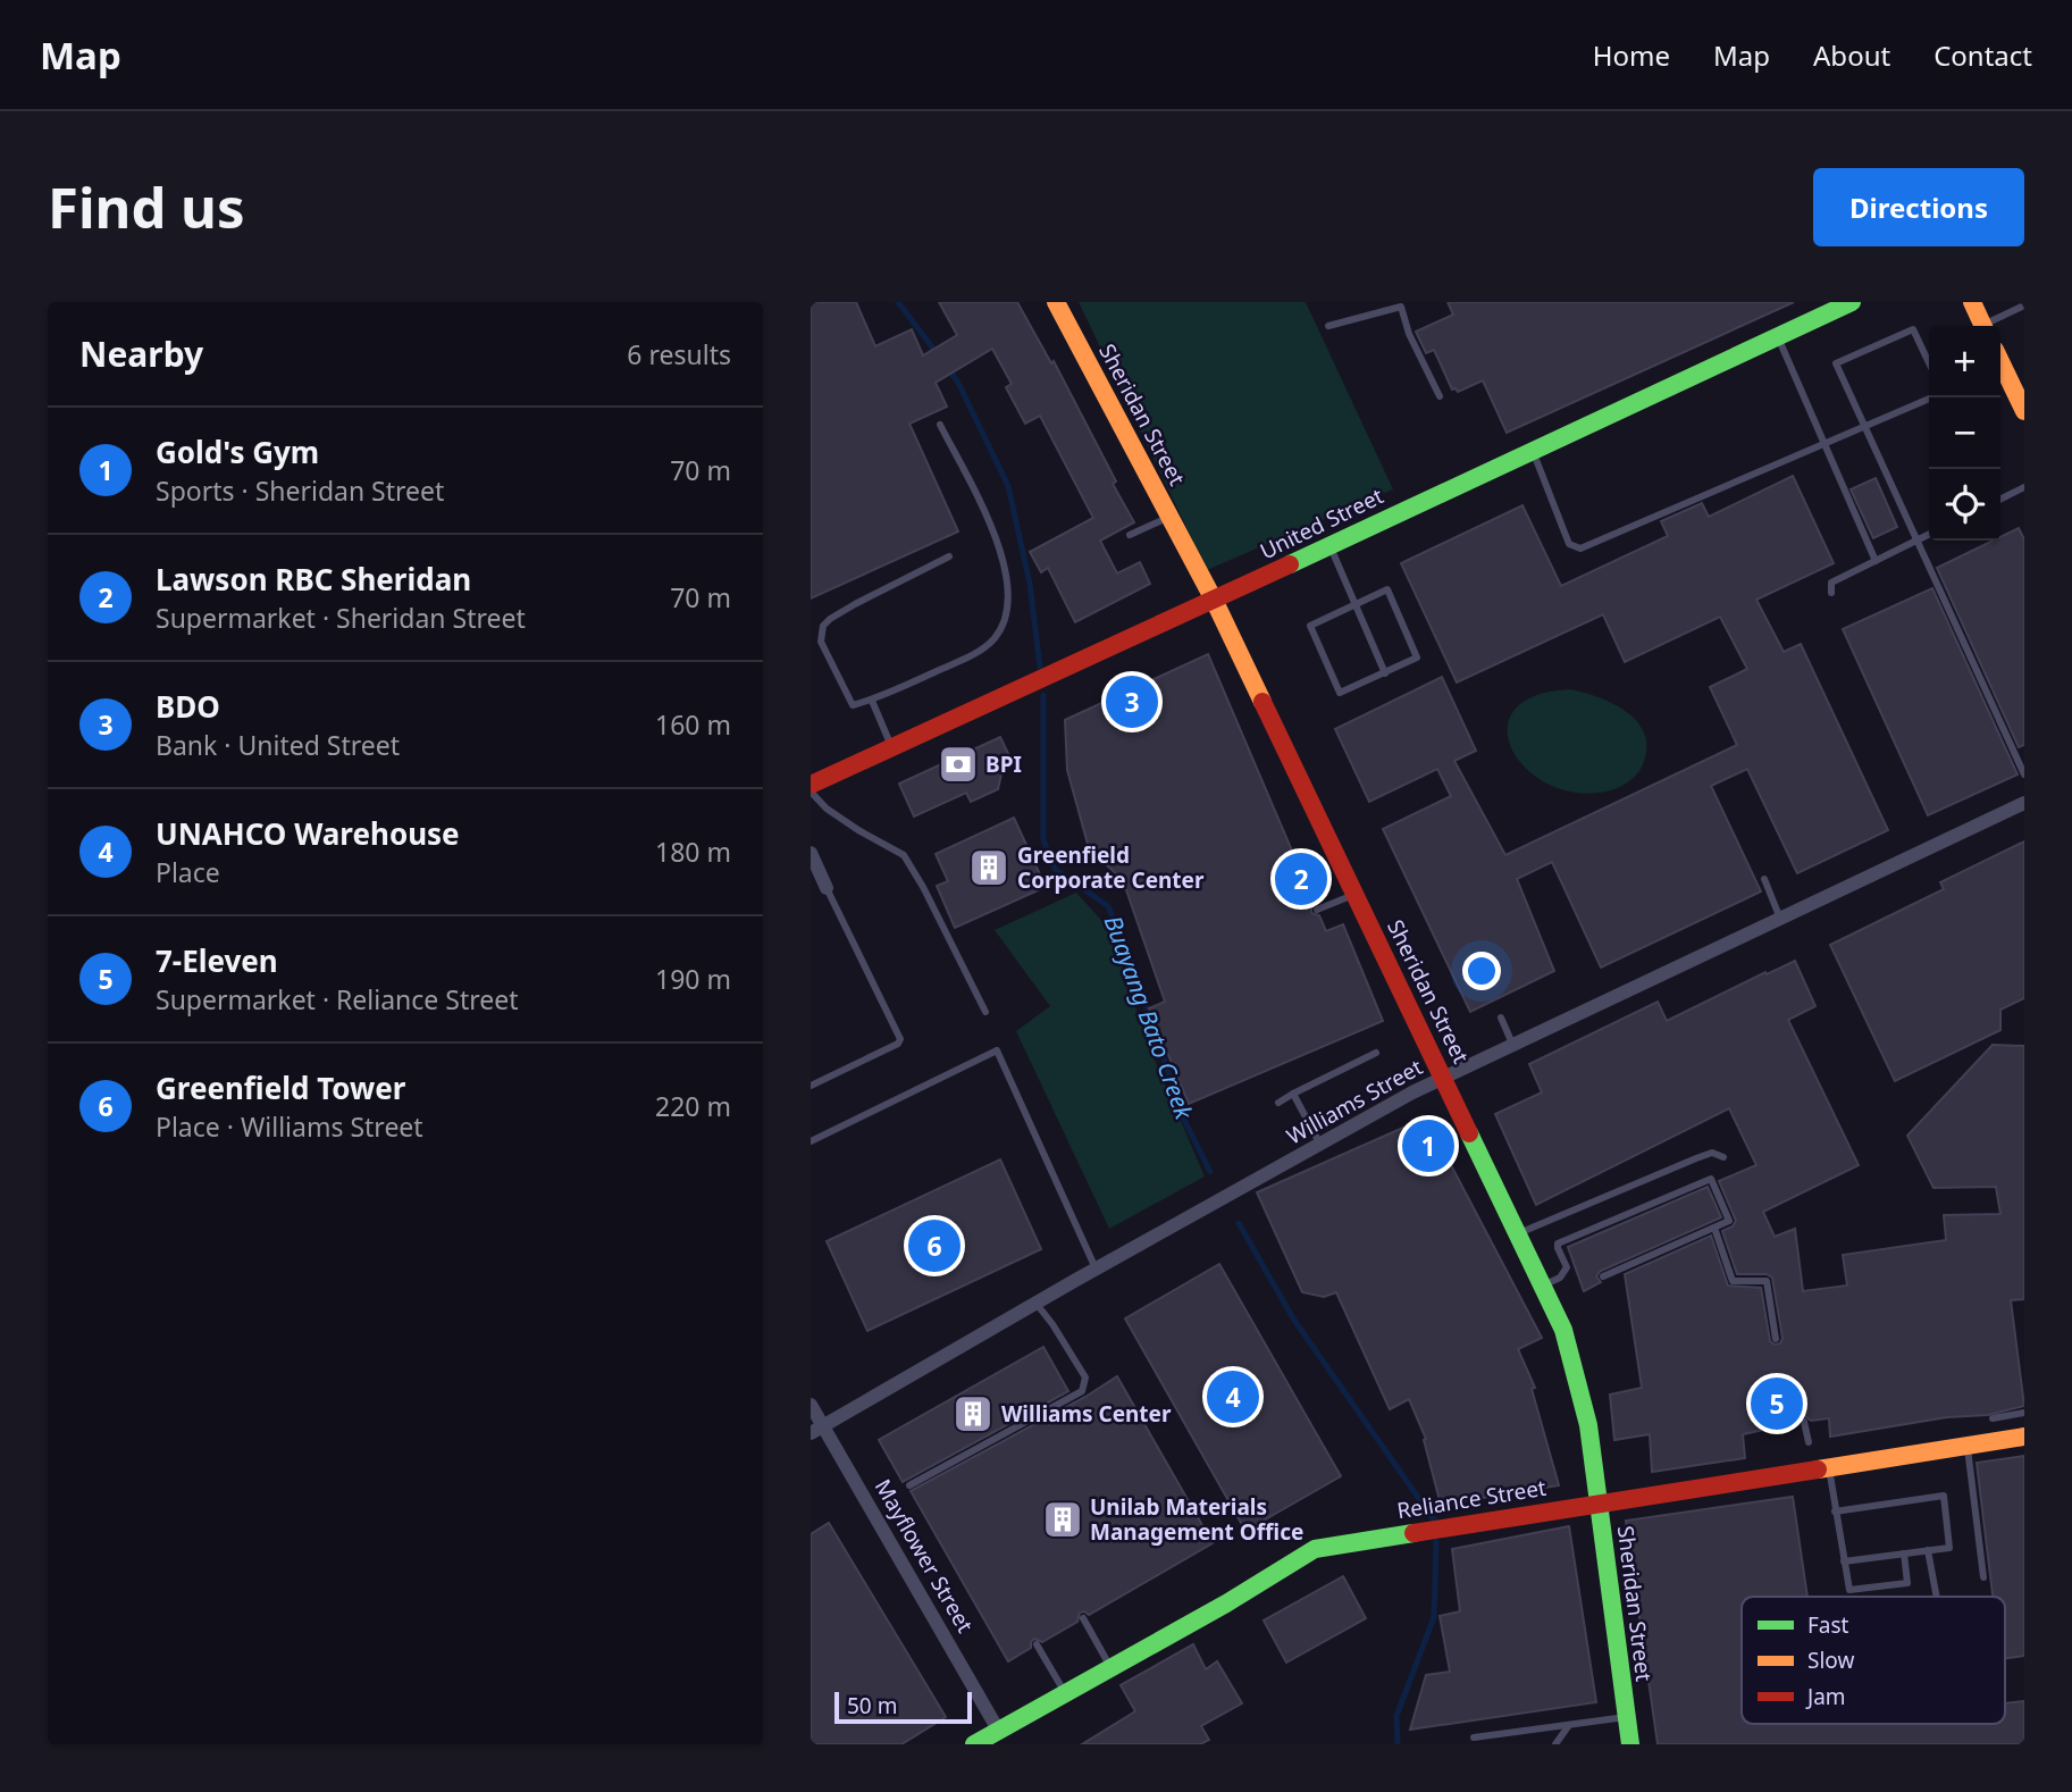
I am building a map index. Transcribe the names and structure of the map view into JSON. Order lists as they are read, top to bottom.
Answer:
{
  "streets": {
    "street": [
      "Sheridan Street",
      "United Street",
      "Williams Street",
      "Reliance Street",
      "Mayflower Street"
    ]
  },
  "crossings": [
    ["Sheridan Street", "United Street"],
    ["Sheridan Street", "Williams Street"],
    ["Sheridan Street", "Reliance Street"],
    ["Williams Street", "Mayflower Street"],
    ["Reliance Street", "Mayflower Street"]
  ],
  "water": ["Buayang Bato Creek"],
  "places": {
    "bank": ["BPI"],
    "building": ["Greenfield Corporate Center", "Williams Center", "Unilab Materials Management Office"]
  },
  "legend": ["Fast", "Slow", "Jam"],
  "scale_bar": "50 m",
  "page": {
    "header": "Map",
    "nav": [
      "Home",
      "Map",
      "About",
      "Contact"
    ],
    "buttons": "Directions",
    "title": "Find us",
    "heading": ["Nearby", "6 results"],
    "map_buttons": ["+", "−"],
    "list": [
      {
        "mark": "1",
        "name": "Gold's Gym",
        "note": "Sports · Sheridan Street",
        "value": "70 m"
      },
      {
        "mark": "2",
        "name": "Lawson RBC Sheridan",
        "note": "Supermarket · Sheridan Street",
        "value": "70 m"
      },
      {
        "mark": "3",
        "name": "BDO",
        "note": "Bank · United Street",
        "value": "160 m"
      },
      {
        "mark": "4",
        "name": "UNAHCO Warehouse",
        "note": "Place",
        "value": "180 m"
      },
      {
        "mark": "5",
        "name": "7-Eleven",
        "note": "Supermarket · Reliance Street",
        "value": "190 m"
      },
      {
        "mark": "6",
        "name": "Greenfield Tower",
        "note": "Place · Williams Street",
        "value": "220 m"
      }
    ],
    "pins": [
      "3",
      "2",
      "1",
      "6",
      "4",
      "5"
    ],
    "scale": "50 m"
  }
}
